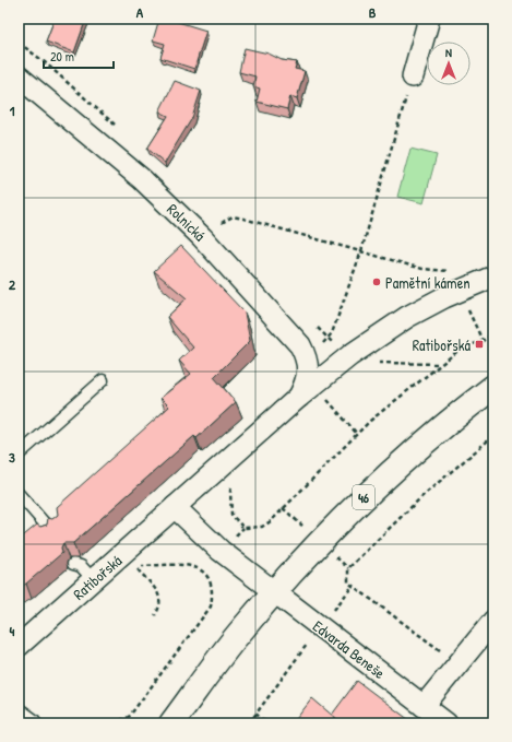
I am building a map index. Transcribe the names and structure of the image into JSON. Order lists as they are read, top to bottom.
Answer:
{
  "streets": {
    "main road": ["46"],
    "street": ["Rolnická", "Ratibořská", "Edvarda Beneše"]
  },
  "crossings": [
    ["46", "Edvarda Beneše"]
  ],
  "places": {
    "other": ["Pamětní kámen"],
    "transit": ["Ratibořská"]
  },
  "scale_bar": "20 m",
  "north": "top",
  "grid": {
    "columns": ["A", "B"],
    "rows": [
      "1",
      "2",
      "3",
      "4"
    ]
  }
}
